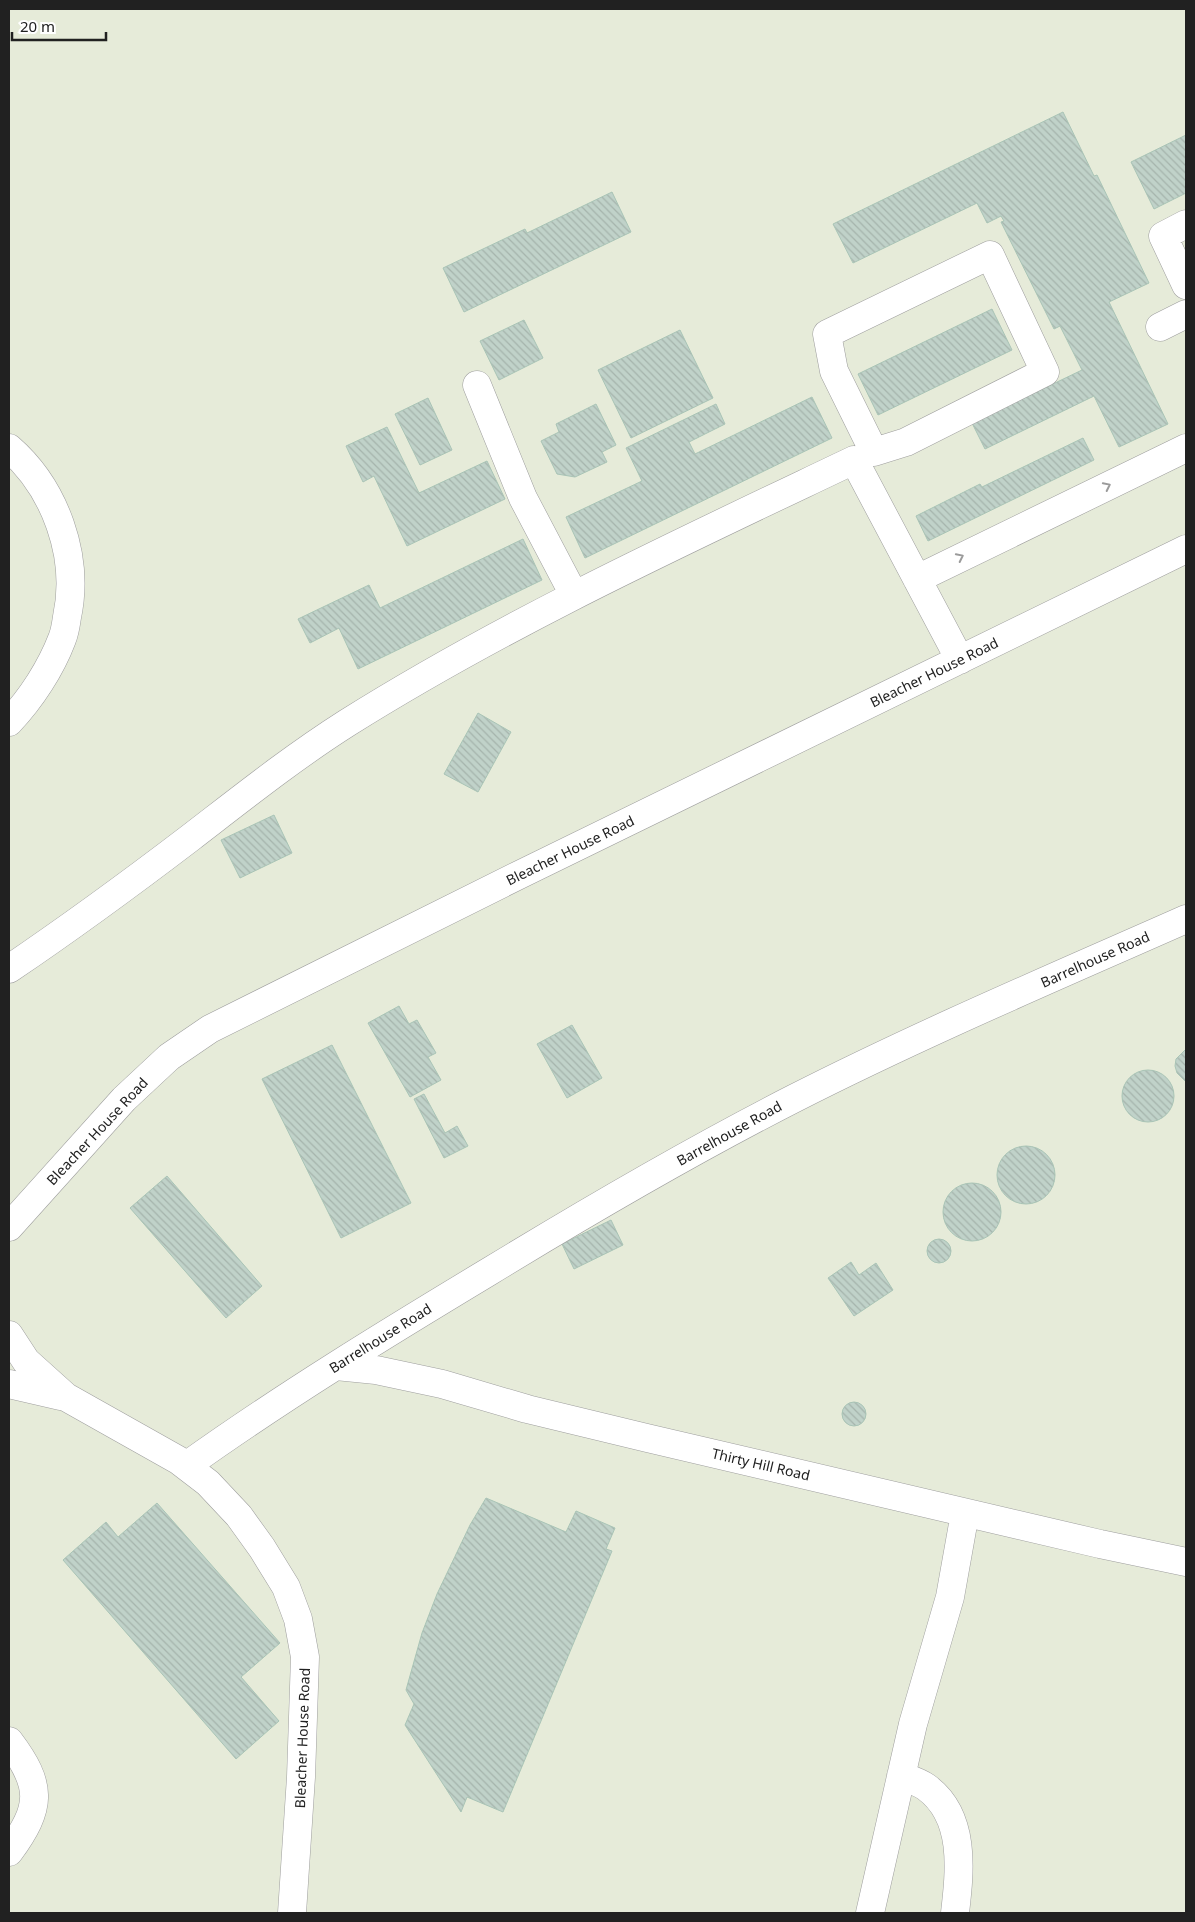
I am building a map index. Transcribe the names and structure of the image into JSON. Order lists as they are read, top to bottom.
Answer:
{
  "streets": {
    "lane": ["Bleacher House Road", "Barrelhouse Road", "Thirty Hill Road"]
  },
  "crossings": [
    ["Bleacher House Road", "Barrelhouse Road"],
    ["Barrelhouse Road", "Thirty Hill Road"]
  ],
  "scale_bar": "20 m"
}
